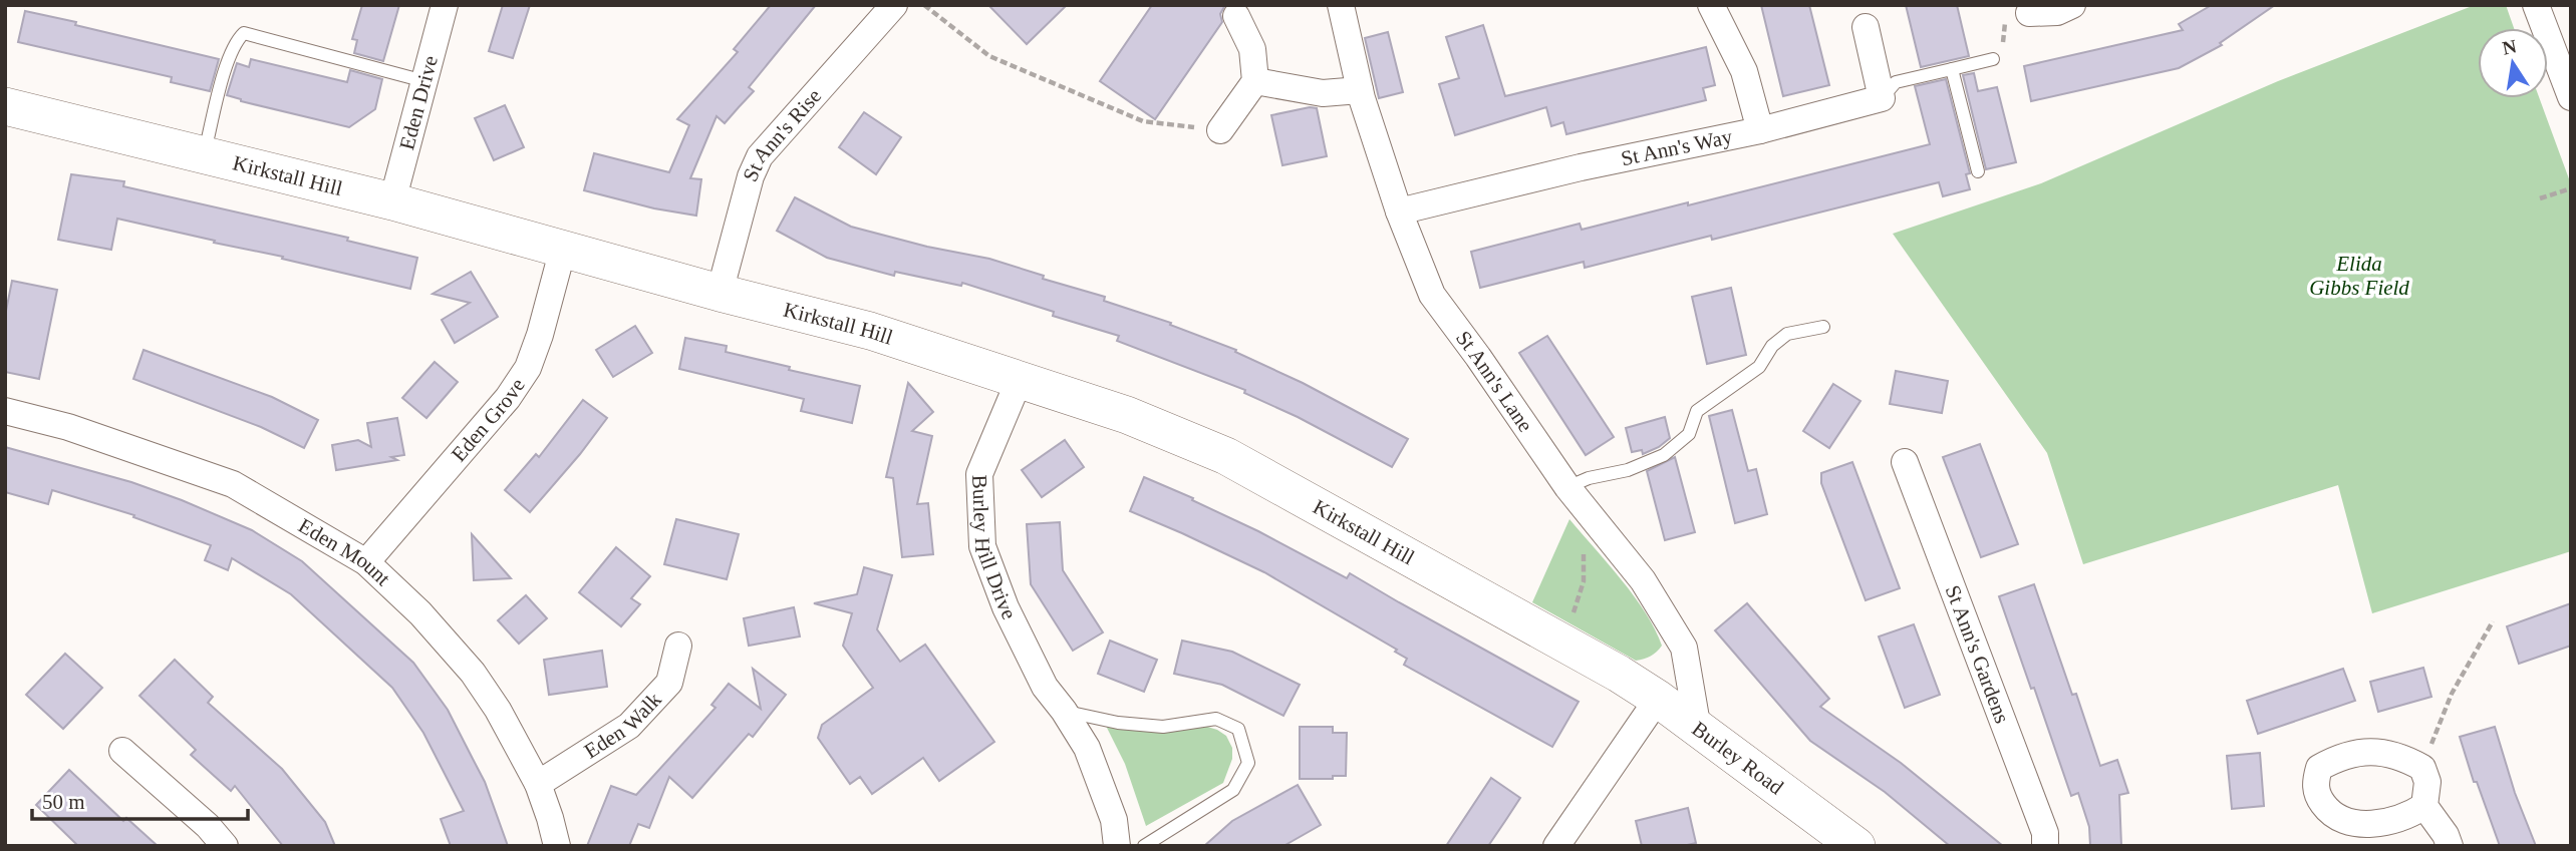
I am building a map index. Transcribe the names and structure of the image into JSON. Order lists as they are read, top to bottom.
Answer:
{
  "streets": {
    "street": [
      "Eden Drive",
      "St Ann's Rise",
      "St Ann's Way",
      "Kirkstall Hill",
      "St Ann's Lane",
      "Eden Grove",
      "Burley Hill Drive",
      "Eden Mount",
      "St Ann's Gardens",
      "Eden Walk",
      "Burley Road"
    ]
  },
  "crossings": [
    ["Eden Drive", "Kirkstall Hill"],
    ["St Ann's Rise", "Kirkstall Hill"],
    ["St Ann's Way", "St Ann's Lane"],
    ["Kirkstall Hill", "Eden Grove"],
    ["Kirkstall Hill", "Burley Hill Drive"],
    ["Kirkstall Hill", "Burley Road"],
    ["St Ann's Lane", "Burley Road"],
    ["Eden Grove", "Eden Mount"],
    ["Eden Mount", "Eden Walk"]
  ],
  "parks": ["Elida Gibbs Field"],
  "scale_bar": "50 m",
  "north": "top"
}
